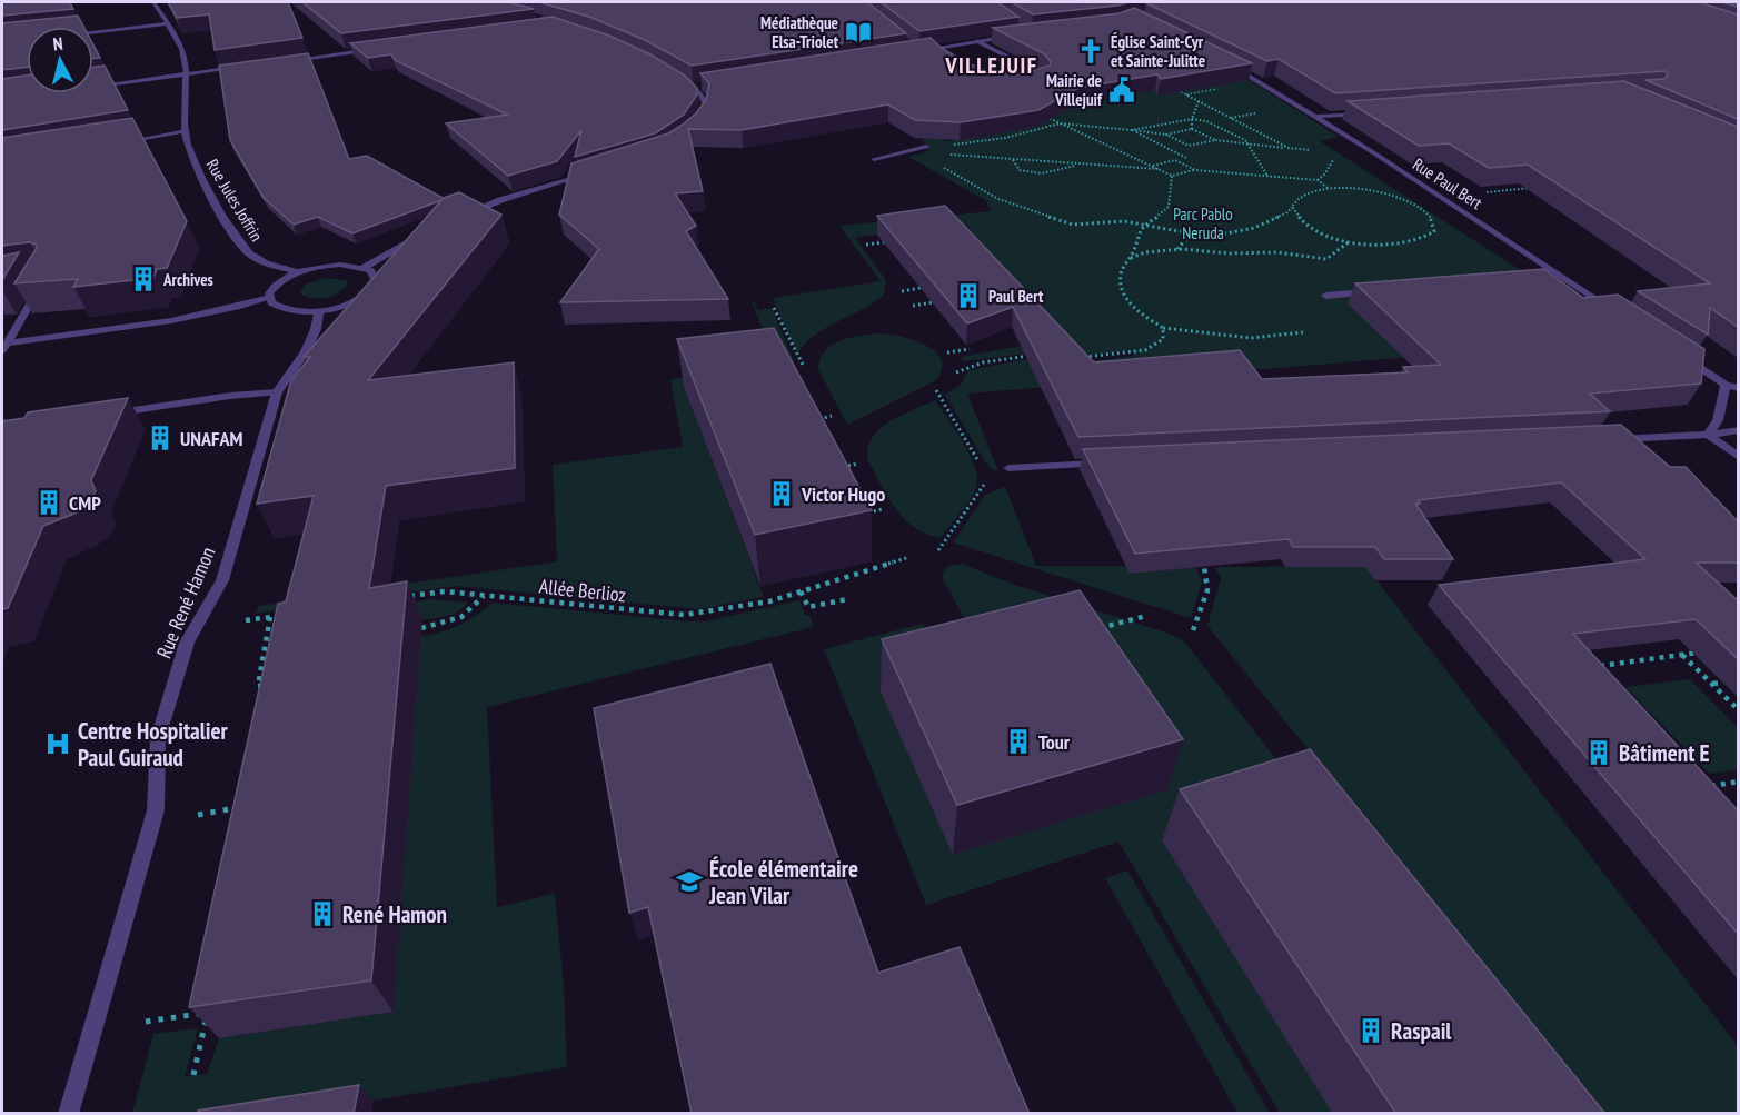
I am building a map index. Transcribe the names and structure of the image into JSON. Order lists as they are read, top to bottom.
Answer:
{
  "streets": {
    "street": ["Rue Paul Bert", "Rue Jules Joffrin", "Rue René Hamon"],
    "path": ["Allée Berlioz"]
  },
  "districts": ["VILLEJUIF"],
  "parks": ["Parc Pablo Neruda"],
  "places": {
    "library": ["Médiathèque Elsa-Triolet"],
    "church": ["Église Saint-Cyr et Sainte-Julitte"],
    "public building": ["Mairie de Villejuif"],
    "building": [
      "Archives",
      "Paul Bert",
      "UNAFAM",
      "Victor Hugo",
      "CMP",
      "Tour",
      "Bâtiment E",
      "René Hamon",
      "Raspail"
    ],
    "hospital": ["Centre Hospitalier Paul Guiraud"],
    "school or university": ["École élémentaire Jean Vilar"]
  },
  "north": "top"
}
